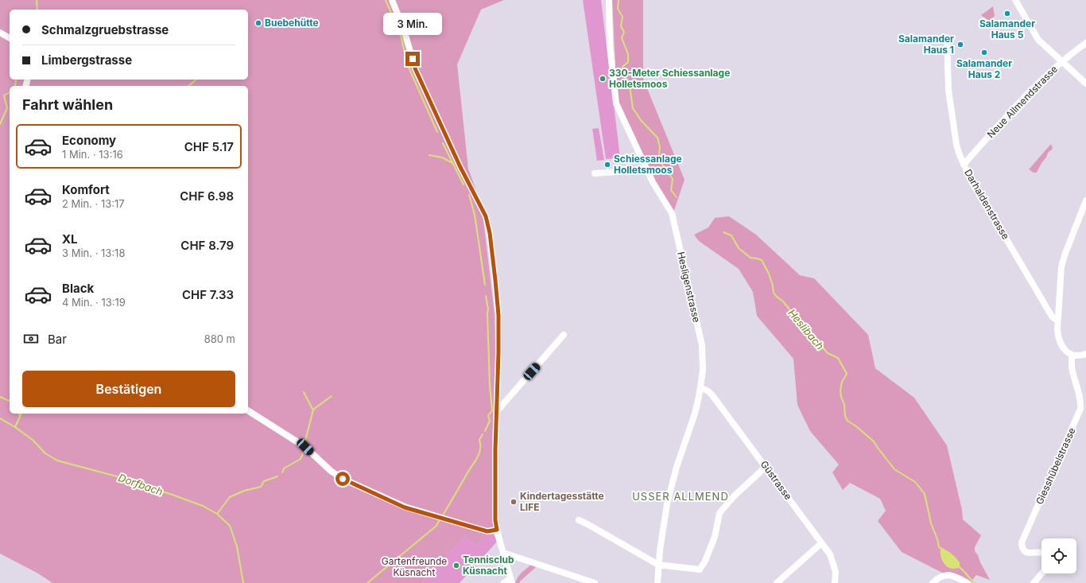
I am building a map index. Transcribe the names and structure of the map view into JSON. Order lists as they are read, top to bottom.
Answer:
{
  "streets": {
    "street": [
      "Neue Allmendstrasse",
      "Darhaldenstrasse",
      "Hesligenstrasse",
      "Giesshübelstrasse",
      "Güstrasse"
    ]
  },
  "crossings": [
    ["Neue Allmendstrasse", "Darhaldenstrasse"],
    ["Hesligenstrasse", "Güstrasse"]
  ],
  "districts": ["USSER ALLMEND"],
  "water": ["Heslibach", "Dorfbach"],
  "parks": ["Gartenfreunde Küsnacht"],
  "places": [
    "Salamander Haus 5",
    "Buebehütte",
    "Salamander Haus 1",
    "Salamander Haus 2",
    "330-Meter Schiessanlage Holletsmoos",
    "Schiessanlage Holletsmoos",
    "Kindertagesstätte LIFE",
    "Tennisclub Küsnacht"
  ],
  "page": {
    "banner": ["Schmalzgruebstrasse", "Limbergstrasse"],
    "bubble": "3 Min.",
    "heading": "Fahrt wählen",
    "list": [
      {
        "name": "Economy",
        "note": "1 Min. · 13:16",
        "value": "CHF 5.17"
      },
      {
        "name": "Komfort",
        "note": "2 Min. · 13:17",
        "value": "CHF 6.98"
      },
      {
        "name": "XL",
        "note": "3 Min. · 13:18",
        "value": "CHF 8.79"
      },
      {
        "name": "Black",
        "note": "4 Min. · 13:19",
        "value": "CHF 7.33"
      }
    ],
    "pay": ["Bar", "880 m"],
    "buttons": "Bestätigen"
  }
}
